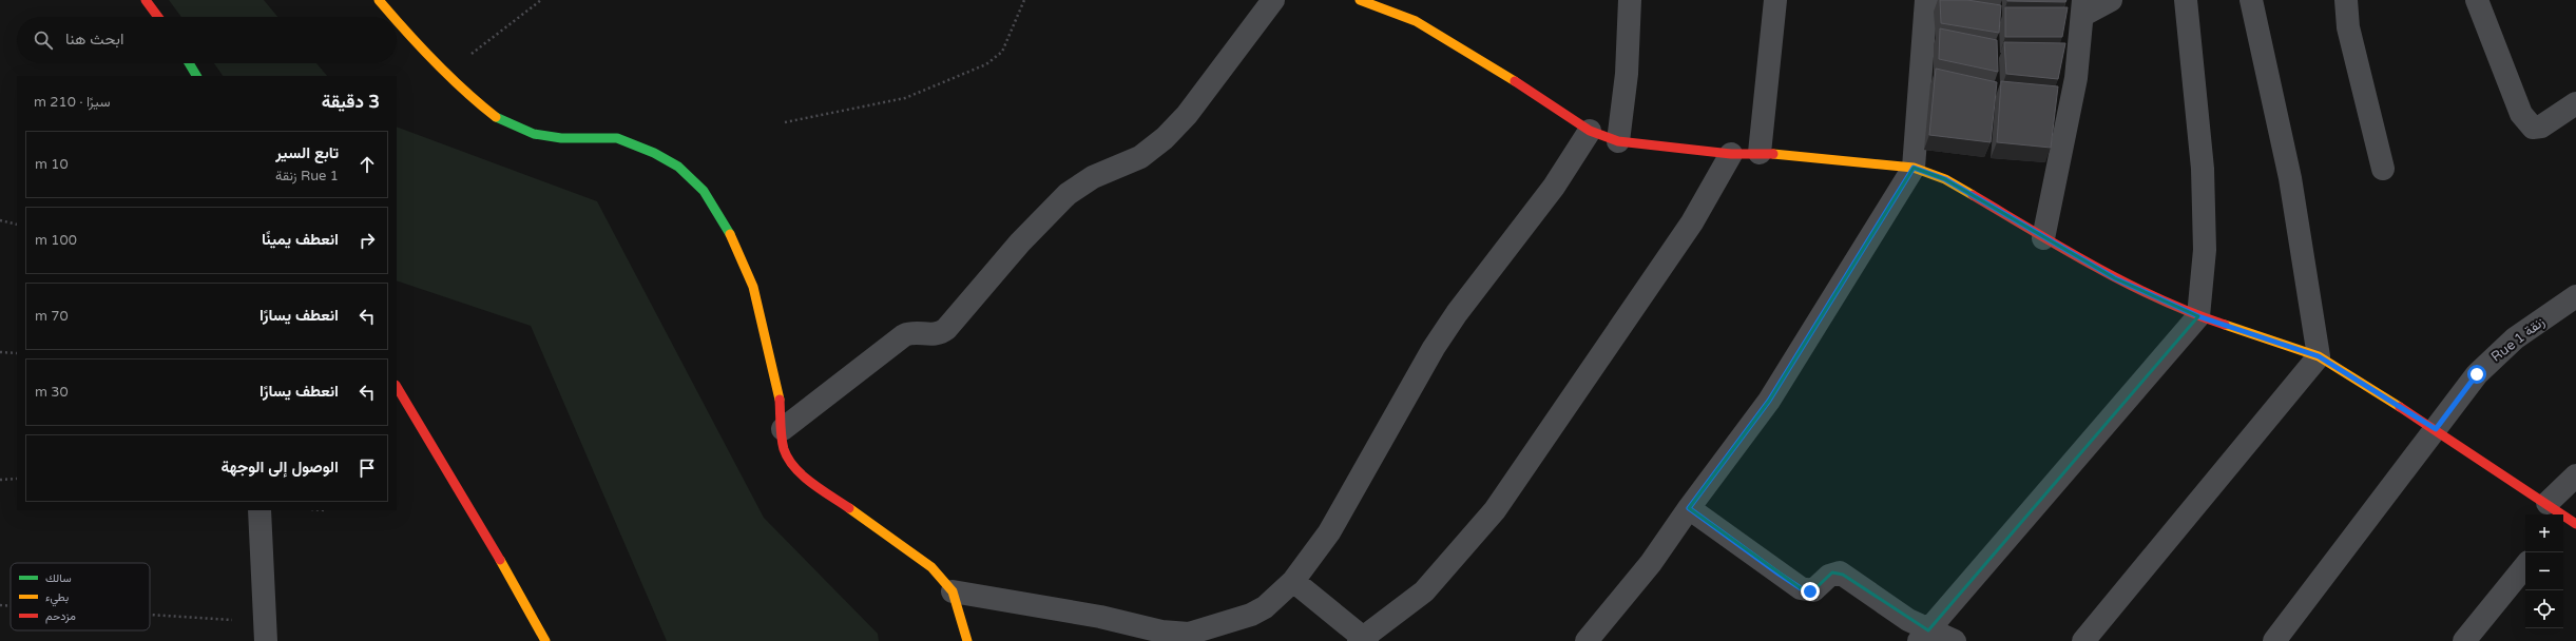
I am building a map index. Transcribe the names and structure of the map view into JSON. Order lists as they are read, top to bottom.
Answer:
{
  "streets": {
    "street": ["Rue 1 زنقة"]
  },
  "legend": ["سالك", "بطيء", "مزدحم"],
  "page": {
    "search": "ابحث هنا",
    "heading": ["3 دقيقة", "سيرًا · 210 m"],
    "list": [
      ["تابع السير", "Rue 1 زنقة", "10 m"],
      ["انعطف يمينًا", "100 m"],
      ["انعطف يسارًا", "70 m"],
      ["انعطف يسارًا", "30 m"],
      "الوصول إلى الوجهة"
    ],
    "map_buttons": ["+", "−"]
  }
}
